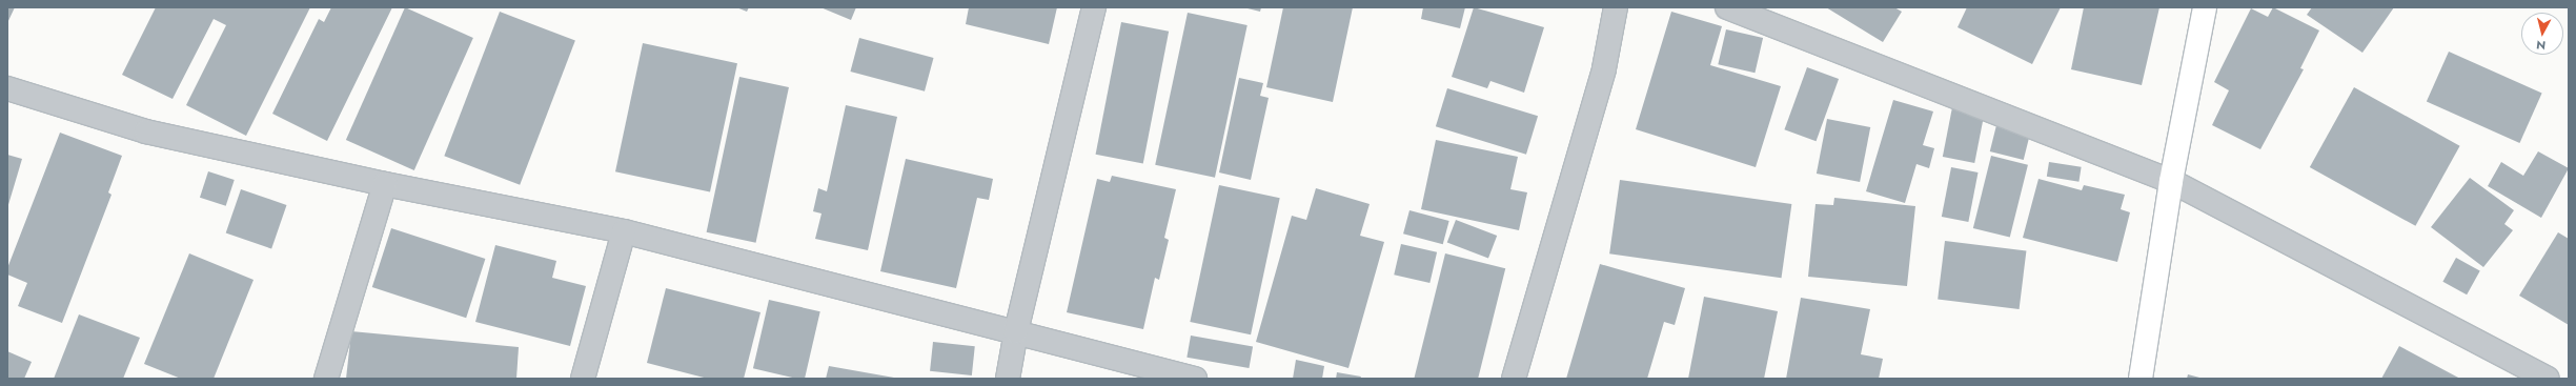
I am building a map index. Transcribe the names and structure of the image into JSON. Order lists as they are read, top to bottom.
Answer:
{
  "north": "bottom"
}
